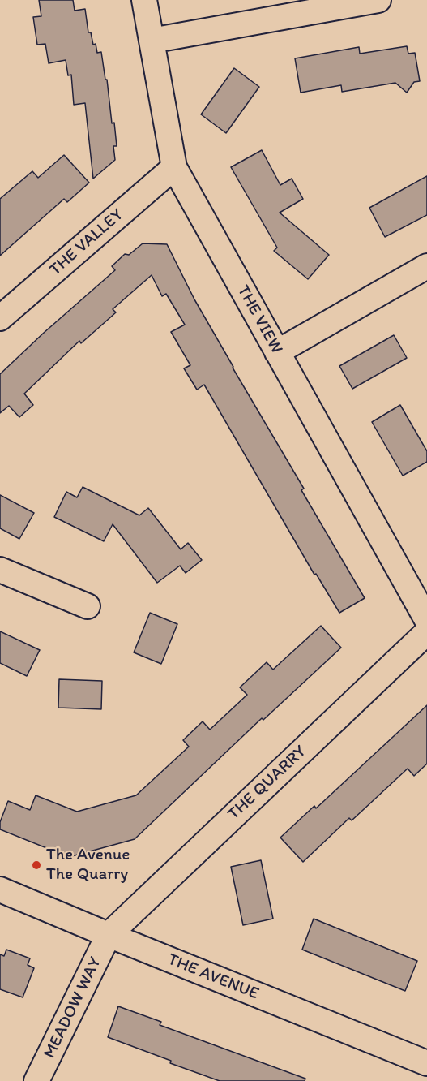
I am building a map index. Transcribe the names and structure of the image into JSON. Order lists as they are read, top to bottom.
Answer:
{
  "streets": {
    "street": [
      "THE VALLEY",
      "THE VIEW",
      "THE QUARRY",
      "THE AVENUE",
      "MEADOW WAY"
    ]
  },
  "crossings": [
    ["THE VALLEY", "THE VIEW"],
    ["THE QUARRY", "THE AVENUE"],
    ["THE QUARRY", "MEADOW WAY"],
    ["THE AVENUE", "MEADOW WAY"]
  ],
  "places": ["The Avenue The Quarry"]
}
